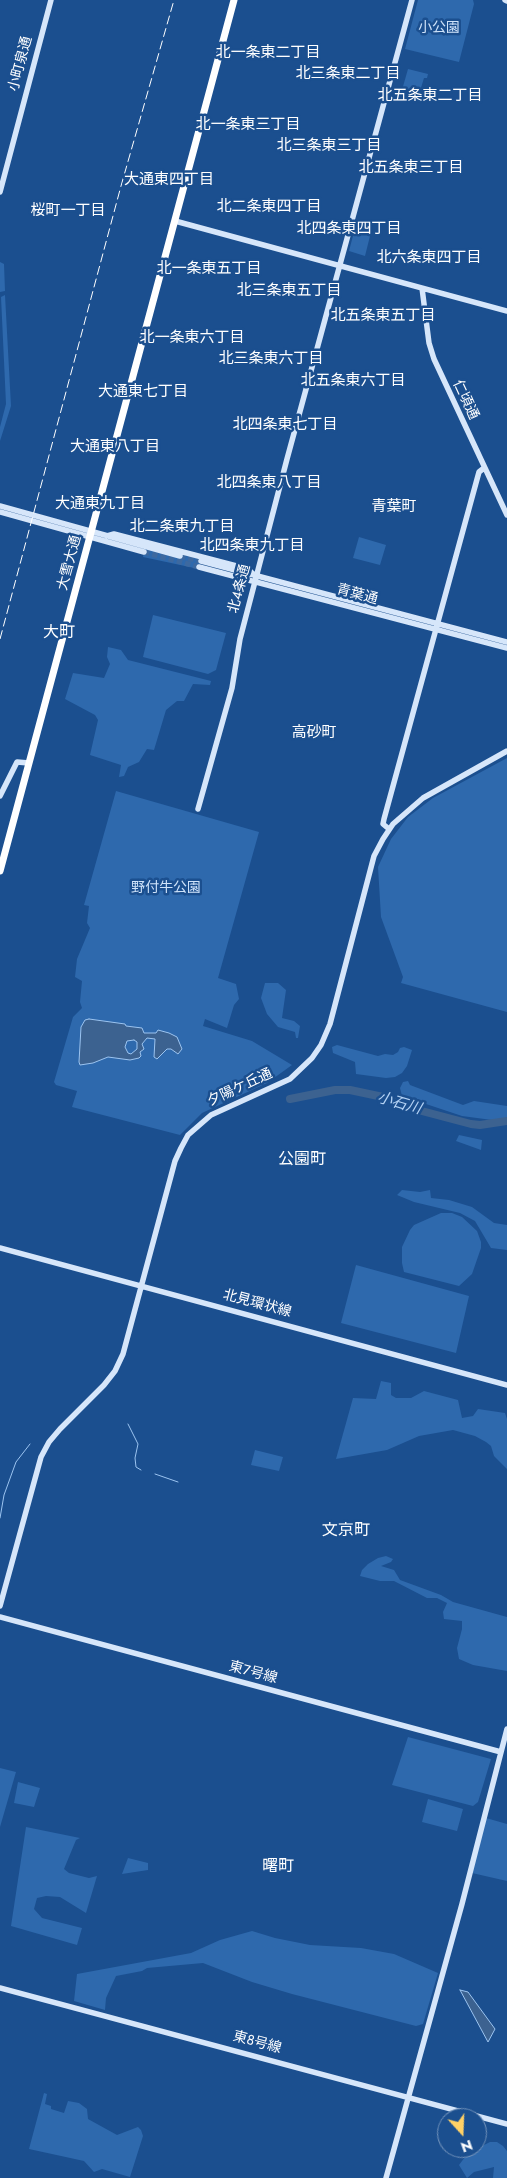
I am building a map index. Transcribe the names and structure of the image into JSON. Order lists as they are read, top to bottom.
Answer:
{
  "streets": {
    "highway": ["大雪大通"],
    "street": [
      "小町泉通",
      "仁頃通",
      "北4条通",
      "青葉通",
      "夕陽ケ丘通",
      "北見環状線",
      "東7号線",
      "東8号線"
    ]
  },
  "crossings": [
    ["北4条通", "青葉通"],
    ["夕陽ケ丘通", "北見環状線"]
  ],
  "districts": [
    "北一条東二丁目",
    "北三条東二丁目",
    "北五条東二丁目",
    "北一条東三丁目",
    "北三条東三丁目",
    "北五条東三丁目",
    "大通東四丁目",
    "北二条東四丁目",
    "桜町一丁目",
    "北四条東四丁目",
    "北六条東四丁目",
    "北一条東五丁目",
    "北三条東五丁目",
    "北五条東五丁目",
    "北一条東六丁目",
    "北三条東六丁目",
    "北五条東六丁目",
    "大通東七丁目",
    "北四条東七丁目",
    "大通東八丁目",
    "北四条東八丁目",
    "大通東九丁目",
    "青葉町",
    "北二条東九丁目",
    "北四条東九丁目",
    "大町",
    "高砂町",
    "公園町",
    "文京町",
    "曙町"
  ],
  "water": ["小石川"],
  "parks": ["小公園", "野付牛公園"],
  "north": "bottom"
}
